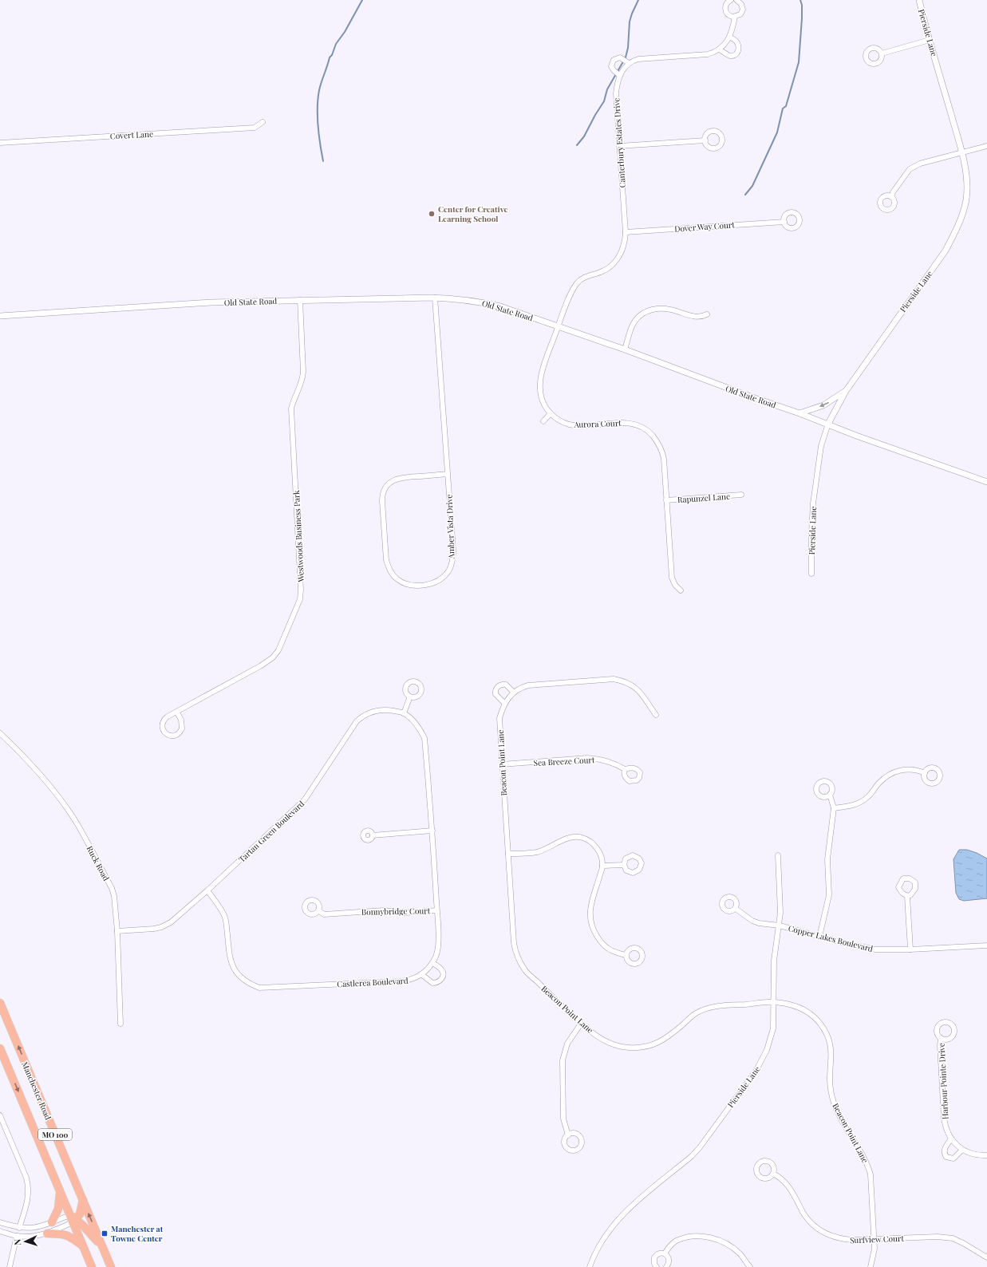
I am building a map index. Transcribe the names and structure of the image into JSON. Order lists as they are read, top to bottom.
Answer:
{
  "streets": {
    "highway": ["Manchester Road", "MO 100"],
    "street": [
      "Pierside Lane",
      "Covert Lane",
      "Canterbury Estates Drive",
      "Dover Way Court",
      "Old State Road",
      "Aurora Court",
      "Rapunzel Lane",
      "Amber Vista Drive",
      "Westwoods Business Park",
      "Sea Breeze Court",
      "Beacon Point Lane",
      "Tartan Green Boulevard",
      "Ruck Road",
      "Bonnybridge Court",
      "Copper Lakes Boulevard",
      "Castlerea Boulevard",
      "Harbour Pointe Drive",
      "Surfview Court"
    ]
  },
  "crossings": [
    ["Pierside Lane", "Old State Road"],
    ["Pierside Lane", "Beacon Point Lane"],
    ["Pierside Lane", "Copper Lakes Boulevard"],
    ["Canterbury Estates Drive", "Dover Way Court"],
    ["Canterbury Estates Drive", "Old State Road"],
    ["Canterbury Estates Drive", "Aurora Court"],
    ["Old State Road", "Aurora Court"],
    ["Old State Road", "Amber Vista Drive"],
    ["Old State Road", "Westwoods Business Park"],
    ["Aurora Court", "Rapunzel Lane"],
    ["Sea Breeze Court", "Beacon Point Lane"],
    ["Beacon Point Lane", "Surfview Court"],
    ["Tartan Green Boulevard", "Ruck Road"],
    ["Tartan Green Boulevard", "Castlerea Boulevard"],
    ["Bonnybridge Court", "Castlerea Boulevard"]
  ],
  "places": {
    "other": ["Center for Creative Learning School"],
    "transit": ["Manchester at Towne Center"]
  },
  "north": "left"
}
